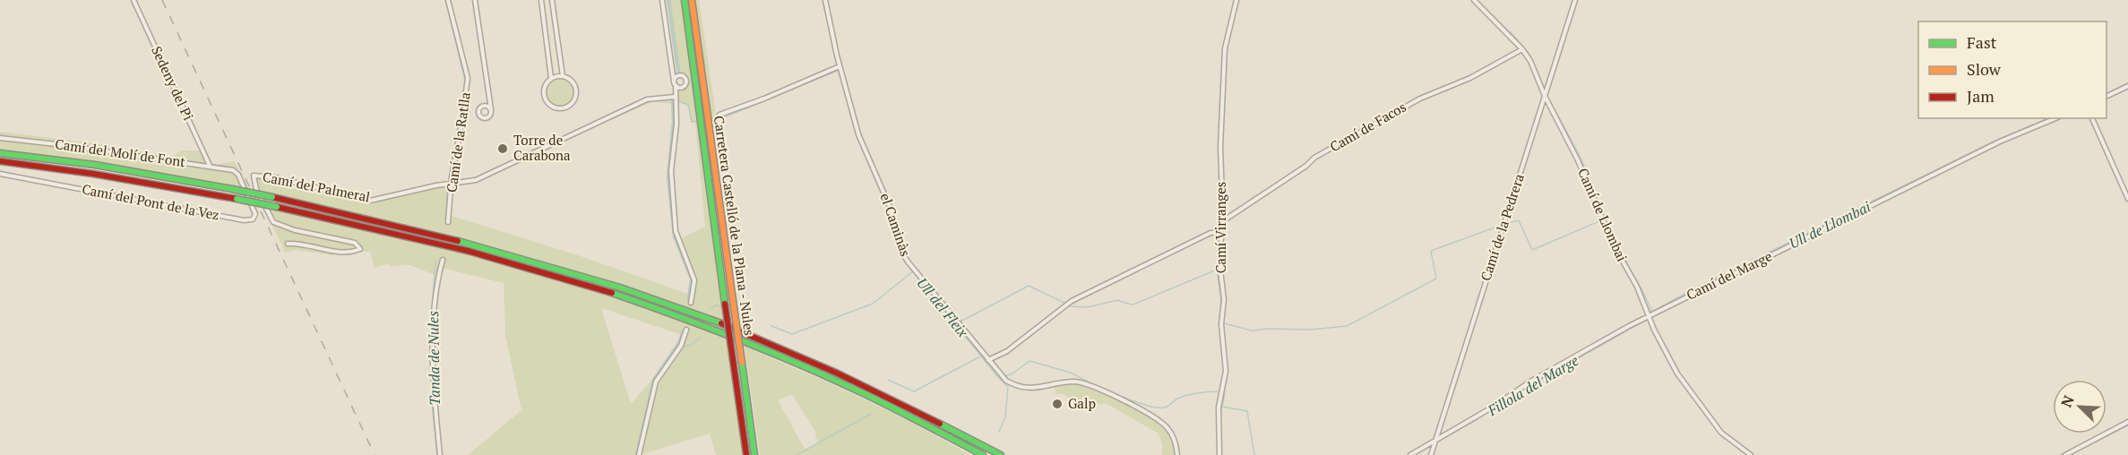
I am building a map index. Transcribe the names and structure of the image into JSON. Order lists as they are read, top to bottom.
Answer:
{
  "streets": {
    "main road": ["Carretera Castelló de la Plana - Nules"],
    "street": [
      "Sedeny del Pi",
      "Camí de Facos",
      "Camí de la Ratlla",
      "Camí del Molí de Font",
      "Camí del Palmeral",
      "Camí del Pont de la Vez",
      "Camí de Llombai",
      "el Caminàs",
      "Camí Virranges",
      "Camí de la Pedrera",
      "Camí del Marge"
    ]
  },
  "crossings": [
    ["Sedeny del Pi", "Camí del Molí de Font"],
    ["Camí de Facos", "Camí de Llombai"],
    ["Camí de Facos", "Camí Virranges"],
    ["Camí de la Ratlla", "Camí del Palmeral"],
    ["Camí del Molí de Font", "Camí del Pont de la Vez"],
    ["Camí de Llombai", "Camí de la Pedrera"],
    ["Camí de Llombai", "Camí del Marge"],
    ["Camí de la Pedrera", "Camí del Marge"]
  ],
  "water": [
    "Ull de Llombai",
    "Ull del Fleix",
    "Tanda de Nules",
    "Fillola del Marge"
  ],
  "places": ["Torre de Carabona", "Galp"],
  "legend": ["Fast", "Slow", "Jam"],
  "north": "top left"
}
